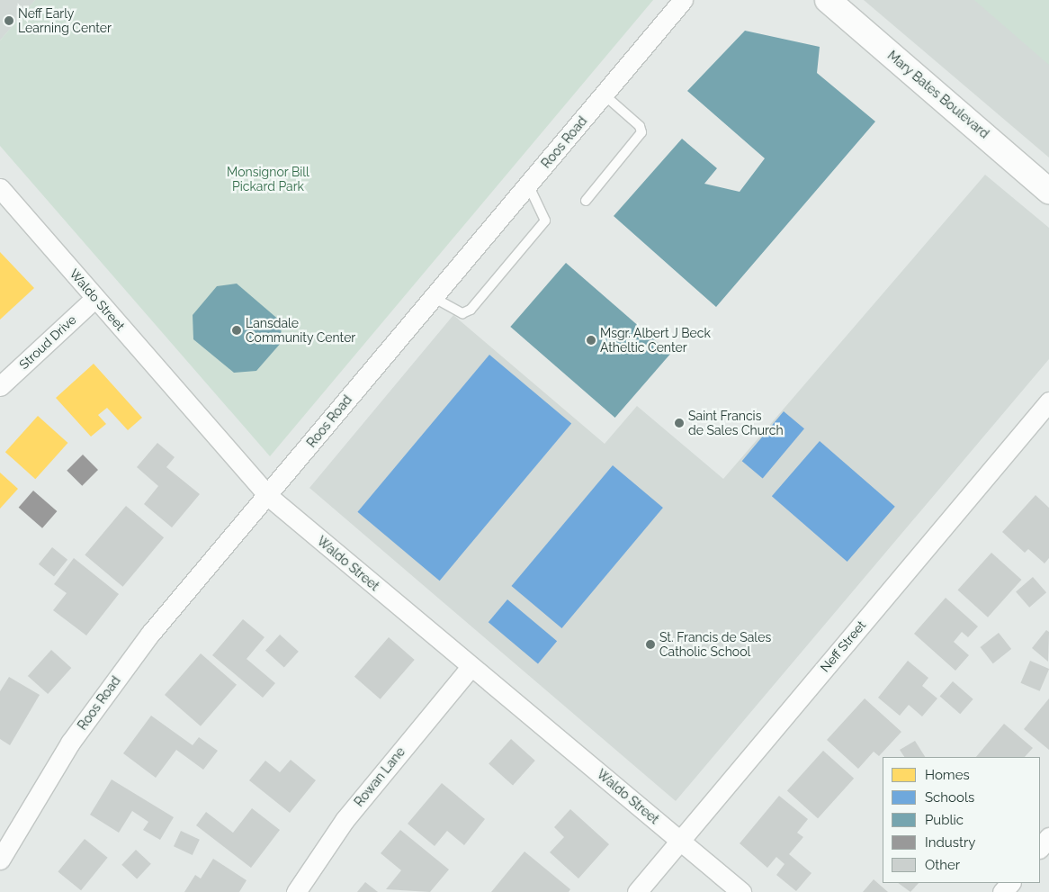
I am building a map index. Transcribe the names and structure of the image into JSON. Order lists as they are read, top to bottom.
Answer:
{
  "streets": {
    "street": [
      "Mary Bates Boulevard",
      "Roos Road",
      "Waldo Street",
      "Stroud Drive",
      "Neff Street",
      "Rowan Lane"
    ]
  },
  "crossings": [
    ["Roos Road", "Waldo Street"],
    ["Waldo Street", "Stroud Drive"],
    ["Waldo Street", "Neff Street"],
    ["Waldo Street", "Rowan Lane"]
  ],
  "parks": ["Monsignor Bill Pickard Park"],
  "places": [
    "Neff Early Learning Center",
    "Lansdale Community Center",
    "Msgr. Albert J Beck Atheltic Center",
    "Saint Francis de Sales Church",
    "St. Francis de Sales Catholic School"
  ],
  "legend": [
    "Homes",
    "Schools",
    "Public",
    "Industry",
    "Other"
  ]
}
